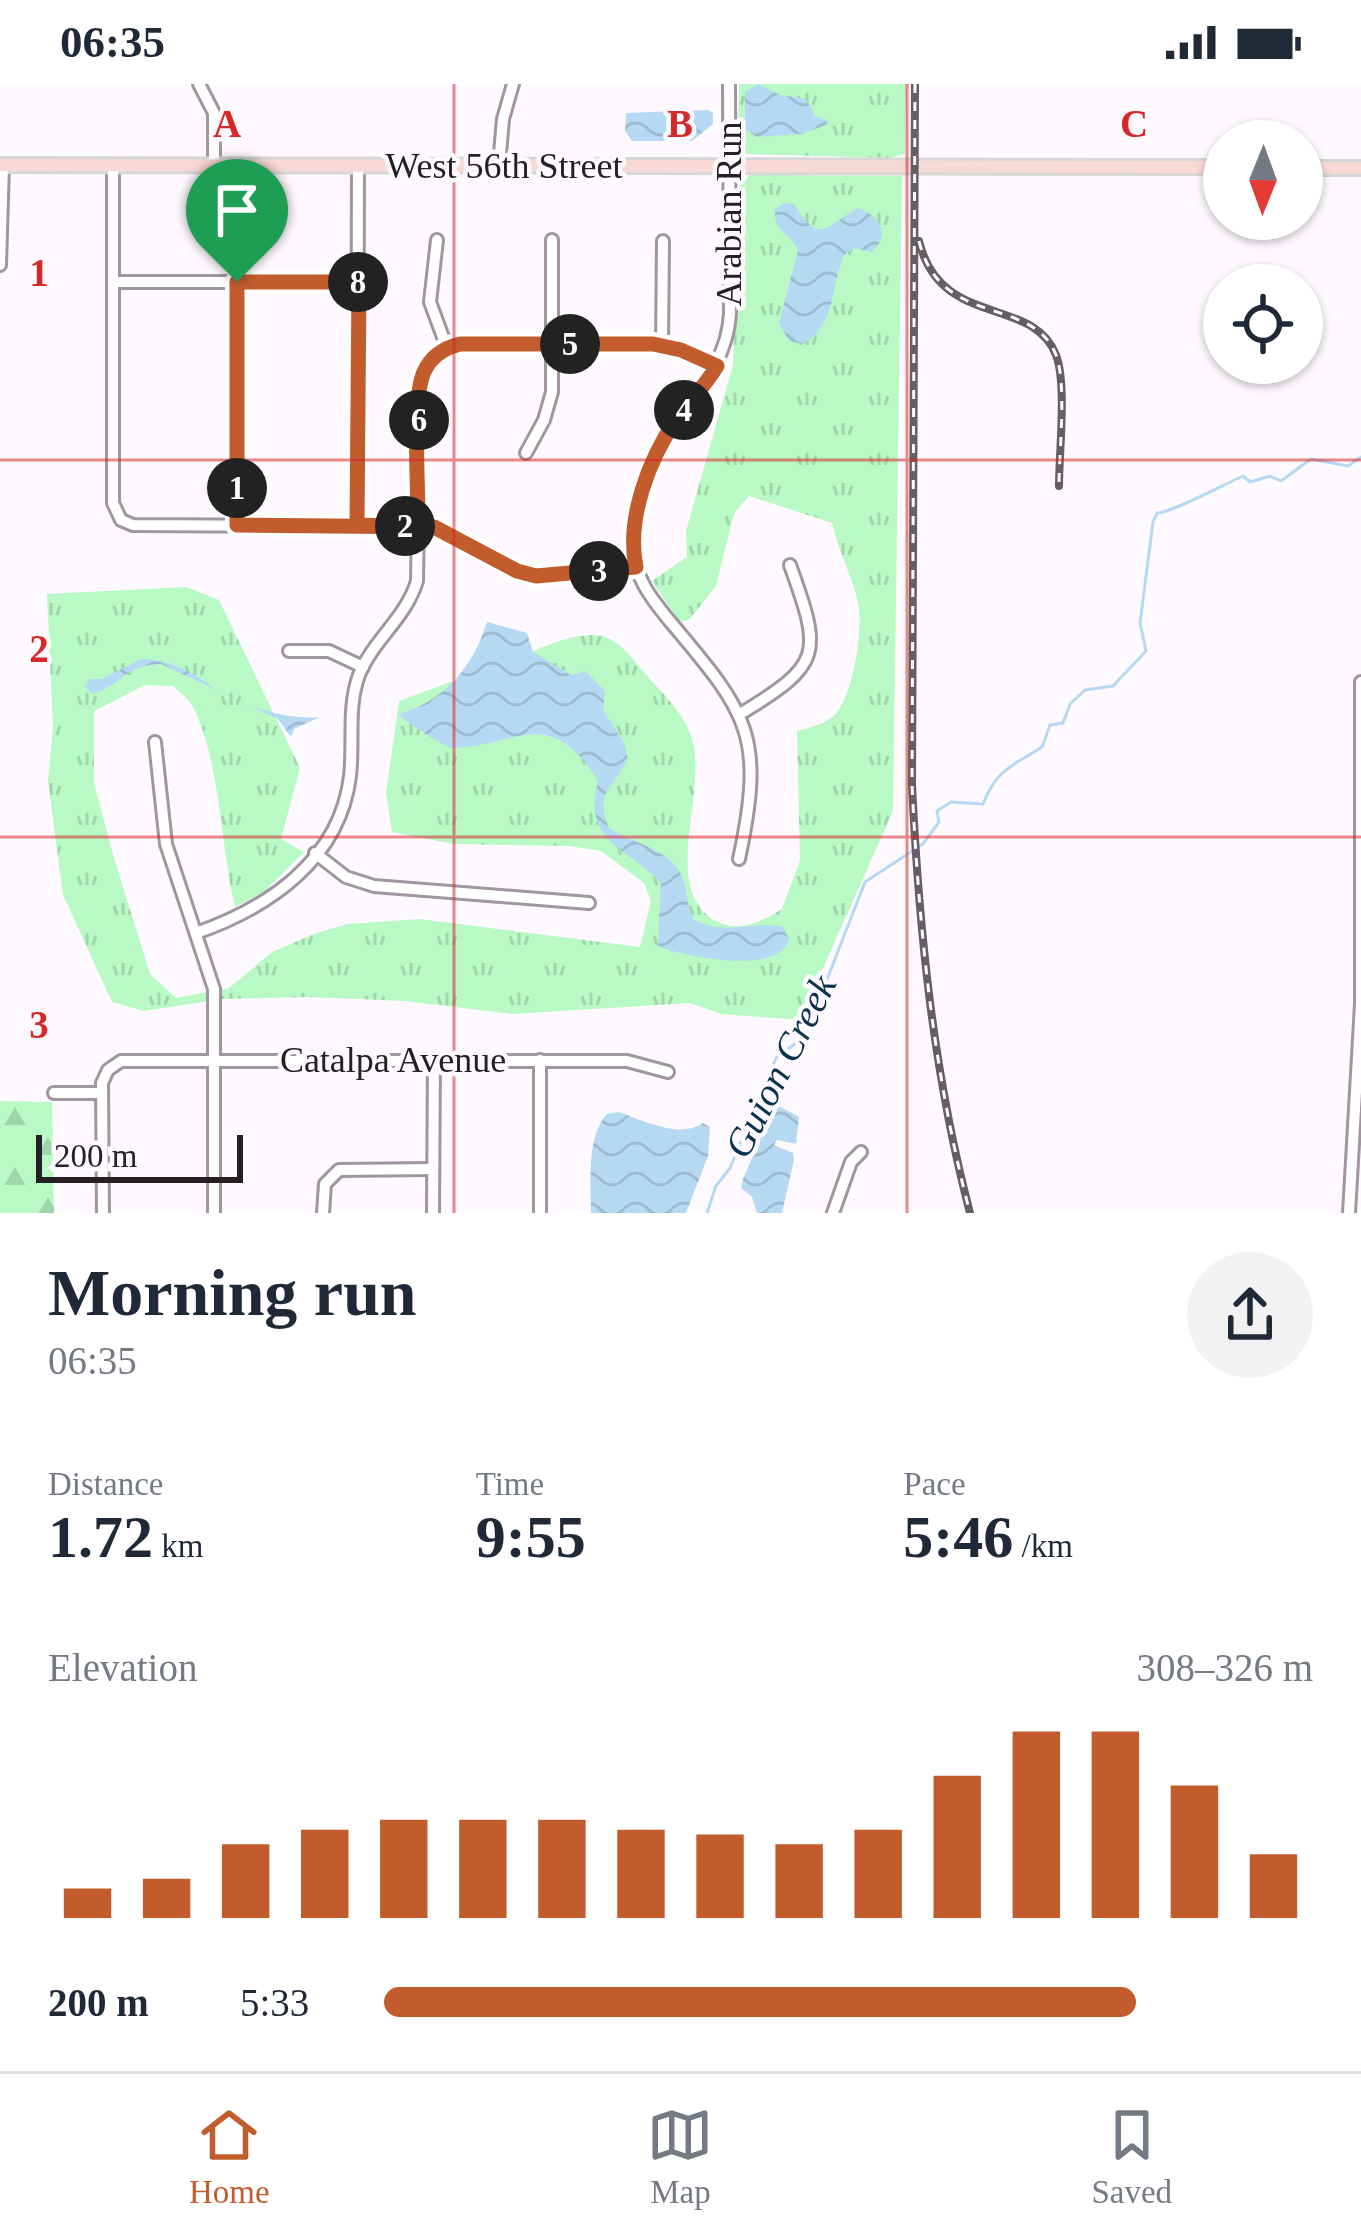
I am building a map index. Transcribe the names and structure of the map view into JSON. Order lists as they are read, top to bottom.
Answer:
{
  "streets": {
    "main road": ["West 56th Street"],
    "street": ["Arabian Run", "Catalpa Avenue"]
  },
  "crossings": [
    ["West 56th Street", "Arabian Run"]
  ],
  "water": ["Guion Creek"],
  "scale_bar": "200 m",
  "north": "bottom",
  "page": {
    "status": "06:35",
    "pins": [
      "8",
      "5",
      "4",
      "6",
      "1",
      "2",
      "3"
    ],
    "scale": "200 m",
    "heading": ["Morning run", "06:35"],
    "stats": [
      ["Distance", "1.72 km"],
      ["Time", "9:55"],
      ["Pace", "5:46 /km"]
    ],
    "chart": ["Elevation", "308–326 m"],
    "list": [
      {
        "name": "200 m",
        "note": "5:33"
      }
    ],
    "tabs": ["Home", "Map", "Saved"]
  },
  "grid": {
    "columns": ["A", "B", "C"],
    "rows": ["1", "2", "3"]
  }
}
